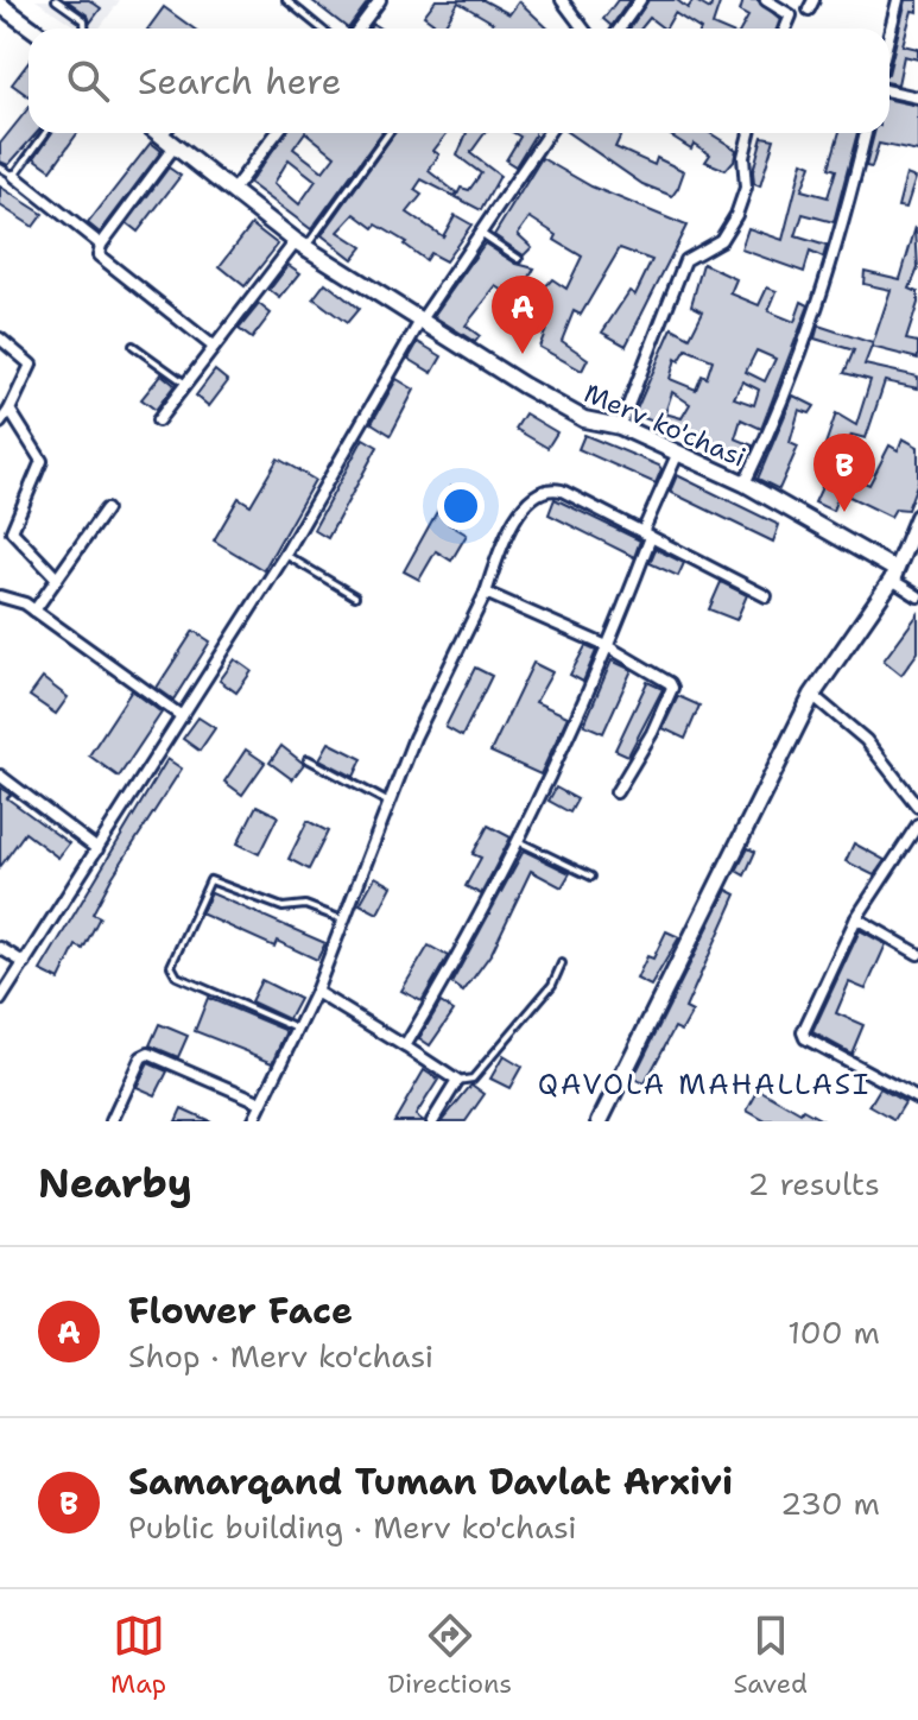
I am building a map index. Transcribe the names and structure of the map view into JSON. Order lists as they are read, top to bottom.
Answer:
{
  "streets": {
    "street": ["Merv ko'chasi"]
  },
  "districts": ["QAVOLA MAHALLASI"],
  "page": {
    "search": "Search here",
    "pins": ["A", "B"],
    "heading": ["Nearby", "2 results"],
    "list": [
      {
        "mark": "A",
        "name": "Flower Face",
        "note": "Shop · Merv ko'chasi",
        "value": "100 m"
      },
      {
        "mark": "B",
        "name": "Samarqand Tuman Davlat Arxivi",
        "note": "Public building · Merv ko'chasi",
        "value": "230 m"
      }
    ],
    "nav": ["Map", "Directions", "Saved"]
  }
}
